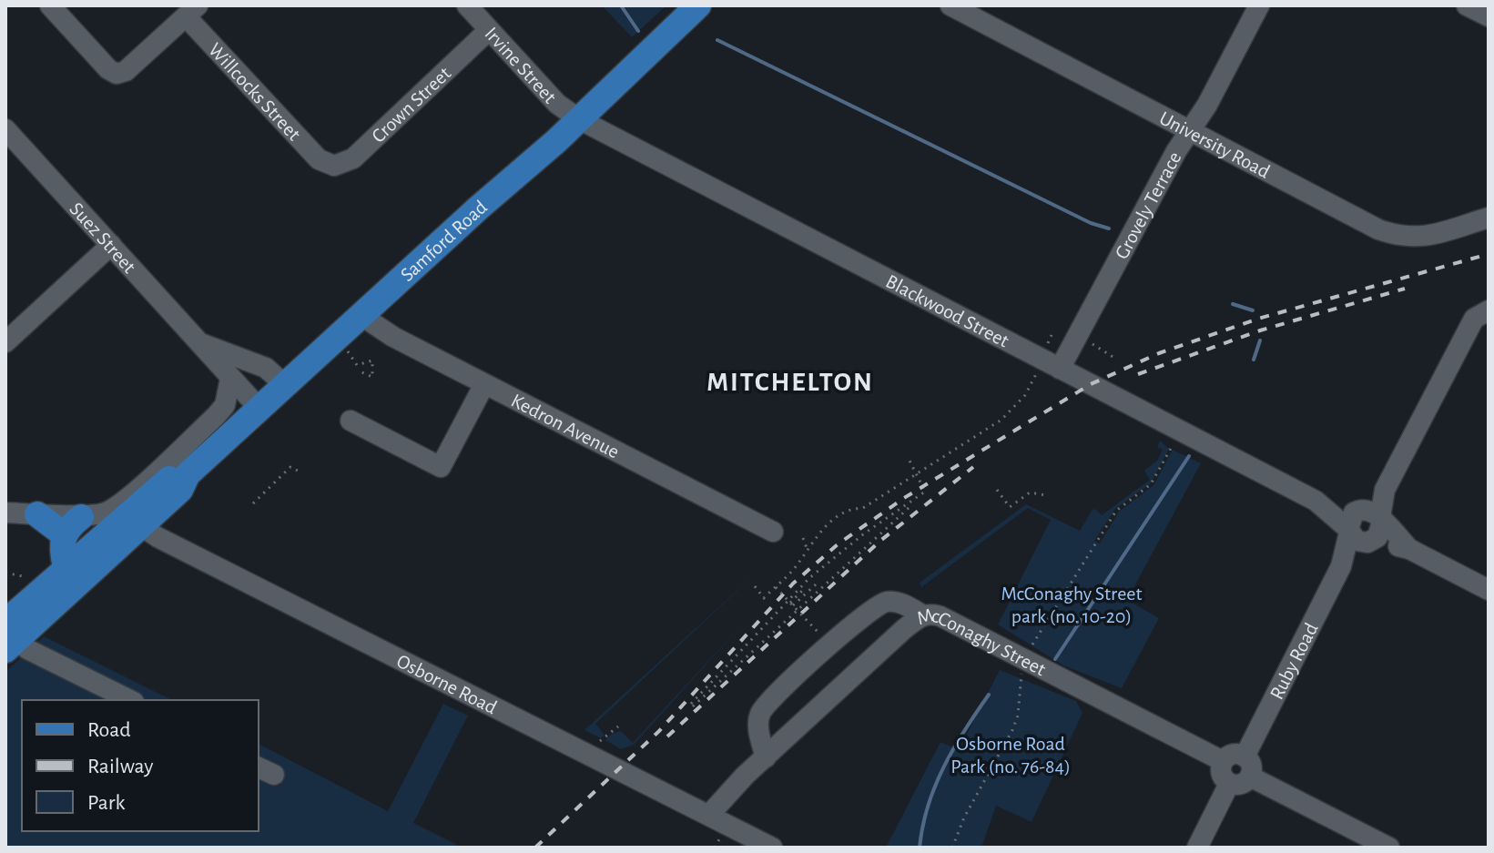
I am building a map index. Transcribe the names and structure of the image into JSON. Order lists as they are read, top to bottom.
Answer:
{
  "streets": {
    "main road": ["Samford Road"],
    "street": [
      "Irvine Street",
      "Willcocks Street",
      "Crown Street",
      "University Road",
      "Grovely Terrace",
      "Suez Street",
      "Blackwood Street",
      "Kedron Avenue",
      "McConaghy Street",
      "Ruby Road",
      "Osborne Road"
    ]
  },
  "crossings": [
    ["Irvine Street", "Crown Street"],
    ["Irvine Street", "Samford Road"],
    ["Irvine Street", "Blackwood Street"],
    ["Willcocks Street", "Crown Street"],
    ["University Road", "Grovely Terrace"],
    ["Grovely Terrace", "Blackwood Street"],
    ["Suez Street", "Samford Road"],
    ["Samford Road", "Blackwood Street"],
    ["Samford Road", "Kedron Avenue"],
    ["Samford Road", "Osborne Road"],
    ["Blackwood Street", "Ruby Road"],
    ["McConaghy Street", "Ruby Road"],
    ["McConaghy Street", "Osborne Road"]
  ],
  "districts": ["MITCHELTON"],
  "parks": ["McConaghy Street park (no. 10-20)", "Osborne Road Park (no. 76-84)"],
  "legend": ["Road", "Railway", "Park"]
}
